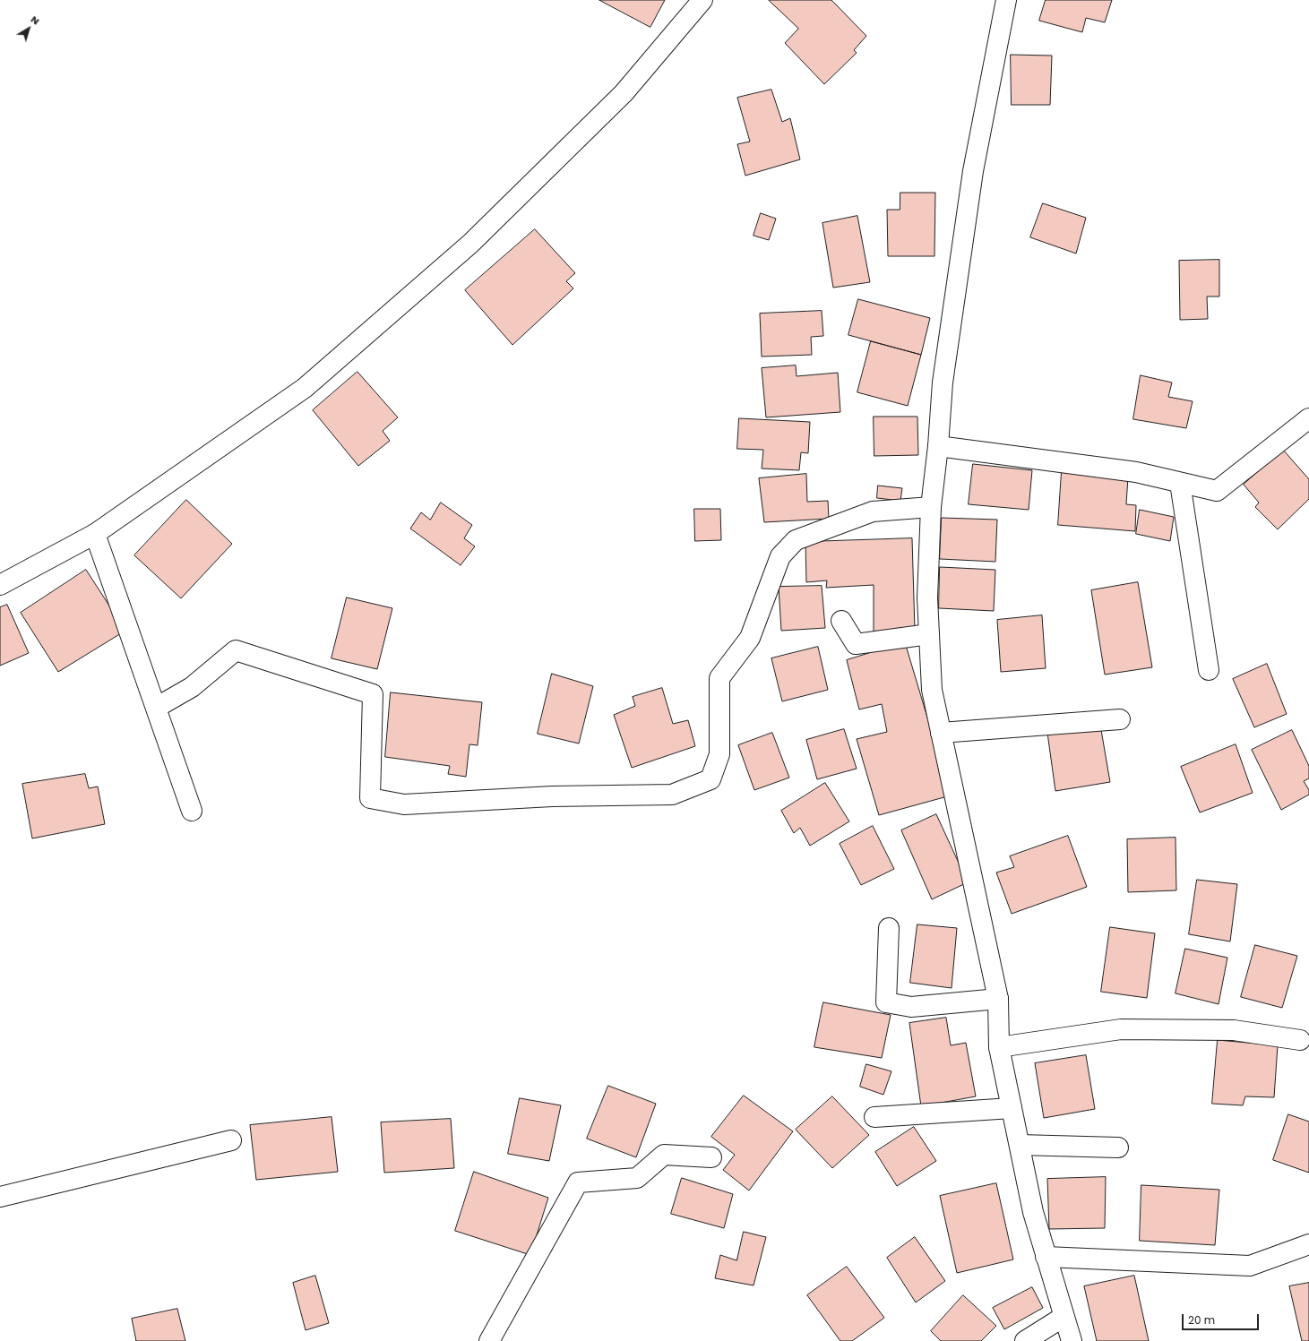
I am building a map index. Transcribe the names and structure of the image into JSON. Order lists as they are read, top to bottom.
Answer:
{
  "scale_bar": "20 m",
  "north": "top right"
}
